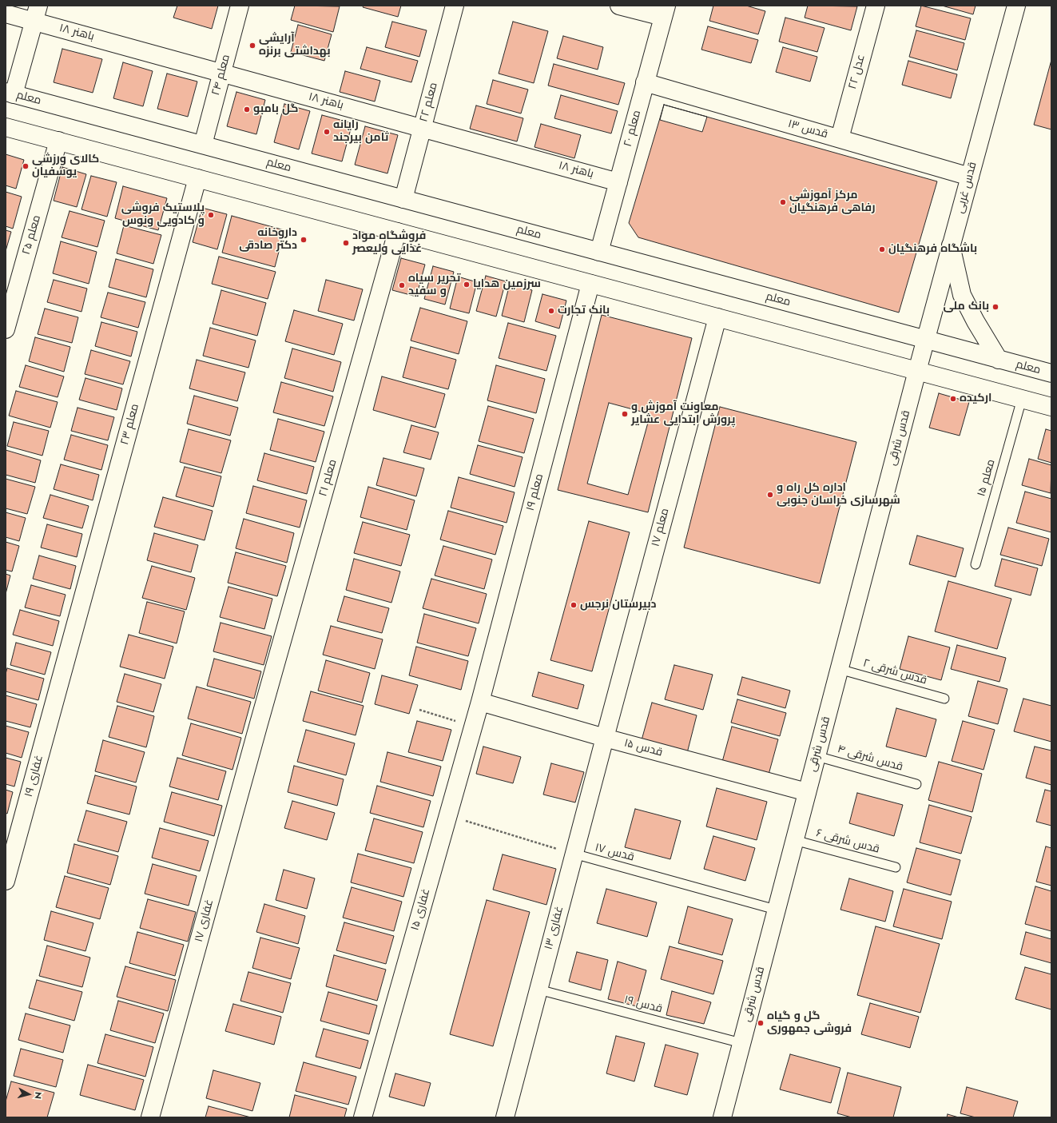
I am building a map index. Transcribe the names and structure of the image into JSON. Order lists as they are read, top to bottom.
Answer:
{
  "streets": {
    "street": [
      "باهنر ۱۸",
      "عدل ۲۲",
      "معلم ۲۴",
      "معلم",
      "معلم ۲۲",
      "معلم ۲۰",
      "قدس ۱۳",
      "قدس غربی",
      "معلم ۲۵",
      "معلم ۲۳",
      "قدس شرقی",
      "معلم ۲۱",
      "معلم ۱۹",
      "معلم ۱۷",
      "قدس ۱۵",
      "غفاری ۱۹",
      "غفاری ۱۵",
      "غفاری ۱۷",
      "غفاری ۱۳"
    ],
    "lane": [
      "معلم ۱۵",
      "قدس شرقی ۲",
      "قدس شرقی ۴",
      "قدس شرقی ۶",
      "قدس ۱۷",
      "قدس ۱۹"
    ]
  },
  "crossings": [
    ["باهنر ۱۸", "معلم ۲۴"],
    ["باهنر ۱۸", "معلم ۲۲"],
    ["باهنر ۱۸", "معلم ۲۰"],
    ["عدل ۲۲", "قدس ۱۳"],
    ["معلم ۲۴", "معلم"],
    ["معلم", "معلم ۲۲"],
    ["معلم", "معلم ۲۰"],
    ["معلم", "قدس غربی"],
    ["معلم ۲۰", "قدس ۱۳"],
    ["قدس ۱۳", "قدس غربی"],
    ["قدس غربی", "قدس شرقی"],
    ["معلم ۲۳", "غفاری ۱۹"],
    ["قدس شرقی", "قدس شرقی ۲"],
    ["قدس شرقی", "قدس ۱۵"],
    ["قدس شرقی", "قدس شرقی ۴"],
    ["قدس شرقی", "قدس شرقی ۶"],
    ["قدس شرقی", "قدس ۱۷"],
    ["قدس شرقی", "قدس ۱۹"],
    ["معلم ۲۱", "غفاری ۱۷"],
    ["معلم ۱۹", "قدس ۱۵"],
    ["معلم ۱۹", "غفاری ۱۵"],
    ["معلم ۱۷", "قدس ۱۵"],
    ["معلم ۱۷", "غفاری ۱۳"],
    ["قدس ۱۵", "غفاری ۱۵"],
    ["قدس ۱۵", "غفاری ۱۳"],
    ["قدس ۱۷", "غفاری ۱۳"],
    ["غفاری ۱۳", "قدس ۱۹"]
  ],
  "places": [
    "آرایشی بهداشتی برنزه",
    "گل بامبو",
    "رایانه ثامن بیرجند",
    "کالای ورزشی یوسفیان",
    "مرکز آموزشی رفاهی فرهنگیان",
    "پلاستیک فروشی و کادویی ونوس",
    "داروخانه دکتر صادقی",
    "فروشگاه مواد غذایی ولیعصر",
    "باشگاه فرهنگیان",
    "سرزمین هدایا",
    "تحریر سیاه و سفید",
    "بانک ملی",
    "بانک تجارت",
    "ارکیده",
    "معاونت آموزش و پرورش ابتدایی عشایر",
    "اداره کل راه و شهرسازی خراسان جنوبی",
    "دبیرستان نرجس",
    "گل و گیاه فروشی جمهوری"
  ],
  "north": "right"
}
